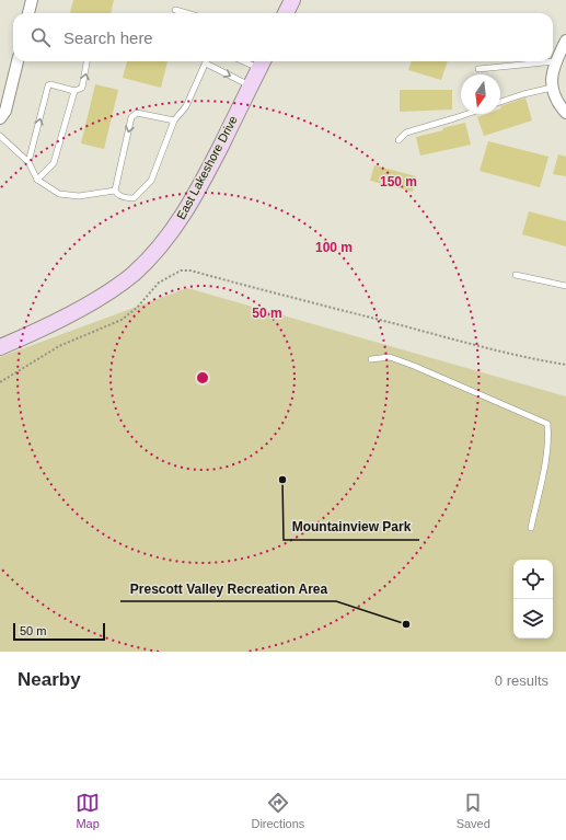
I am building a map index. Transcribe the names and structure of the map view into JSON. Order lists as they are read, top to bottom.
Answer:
{
  "streets": {
    "main road": ["East Lakeshore Drive"]
  },
  "places": ["Mountainview Park", "Prescott Valley Recreation Area"],
  "scale_bar": "50 m",
  "north": "bottom",
  "page": {
    "search": "Search here",
    "scale": "50 m",
    "heading": ["Nearby", "0 results"],
    "nav": ["Map", "Directions", "Saved"]
  },
  "rings": ["150 m", "100 m", "50 m"]
}
